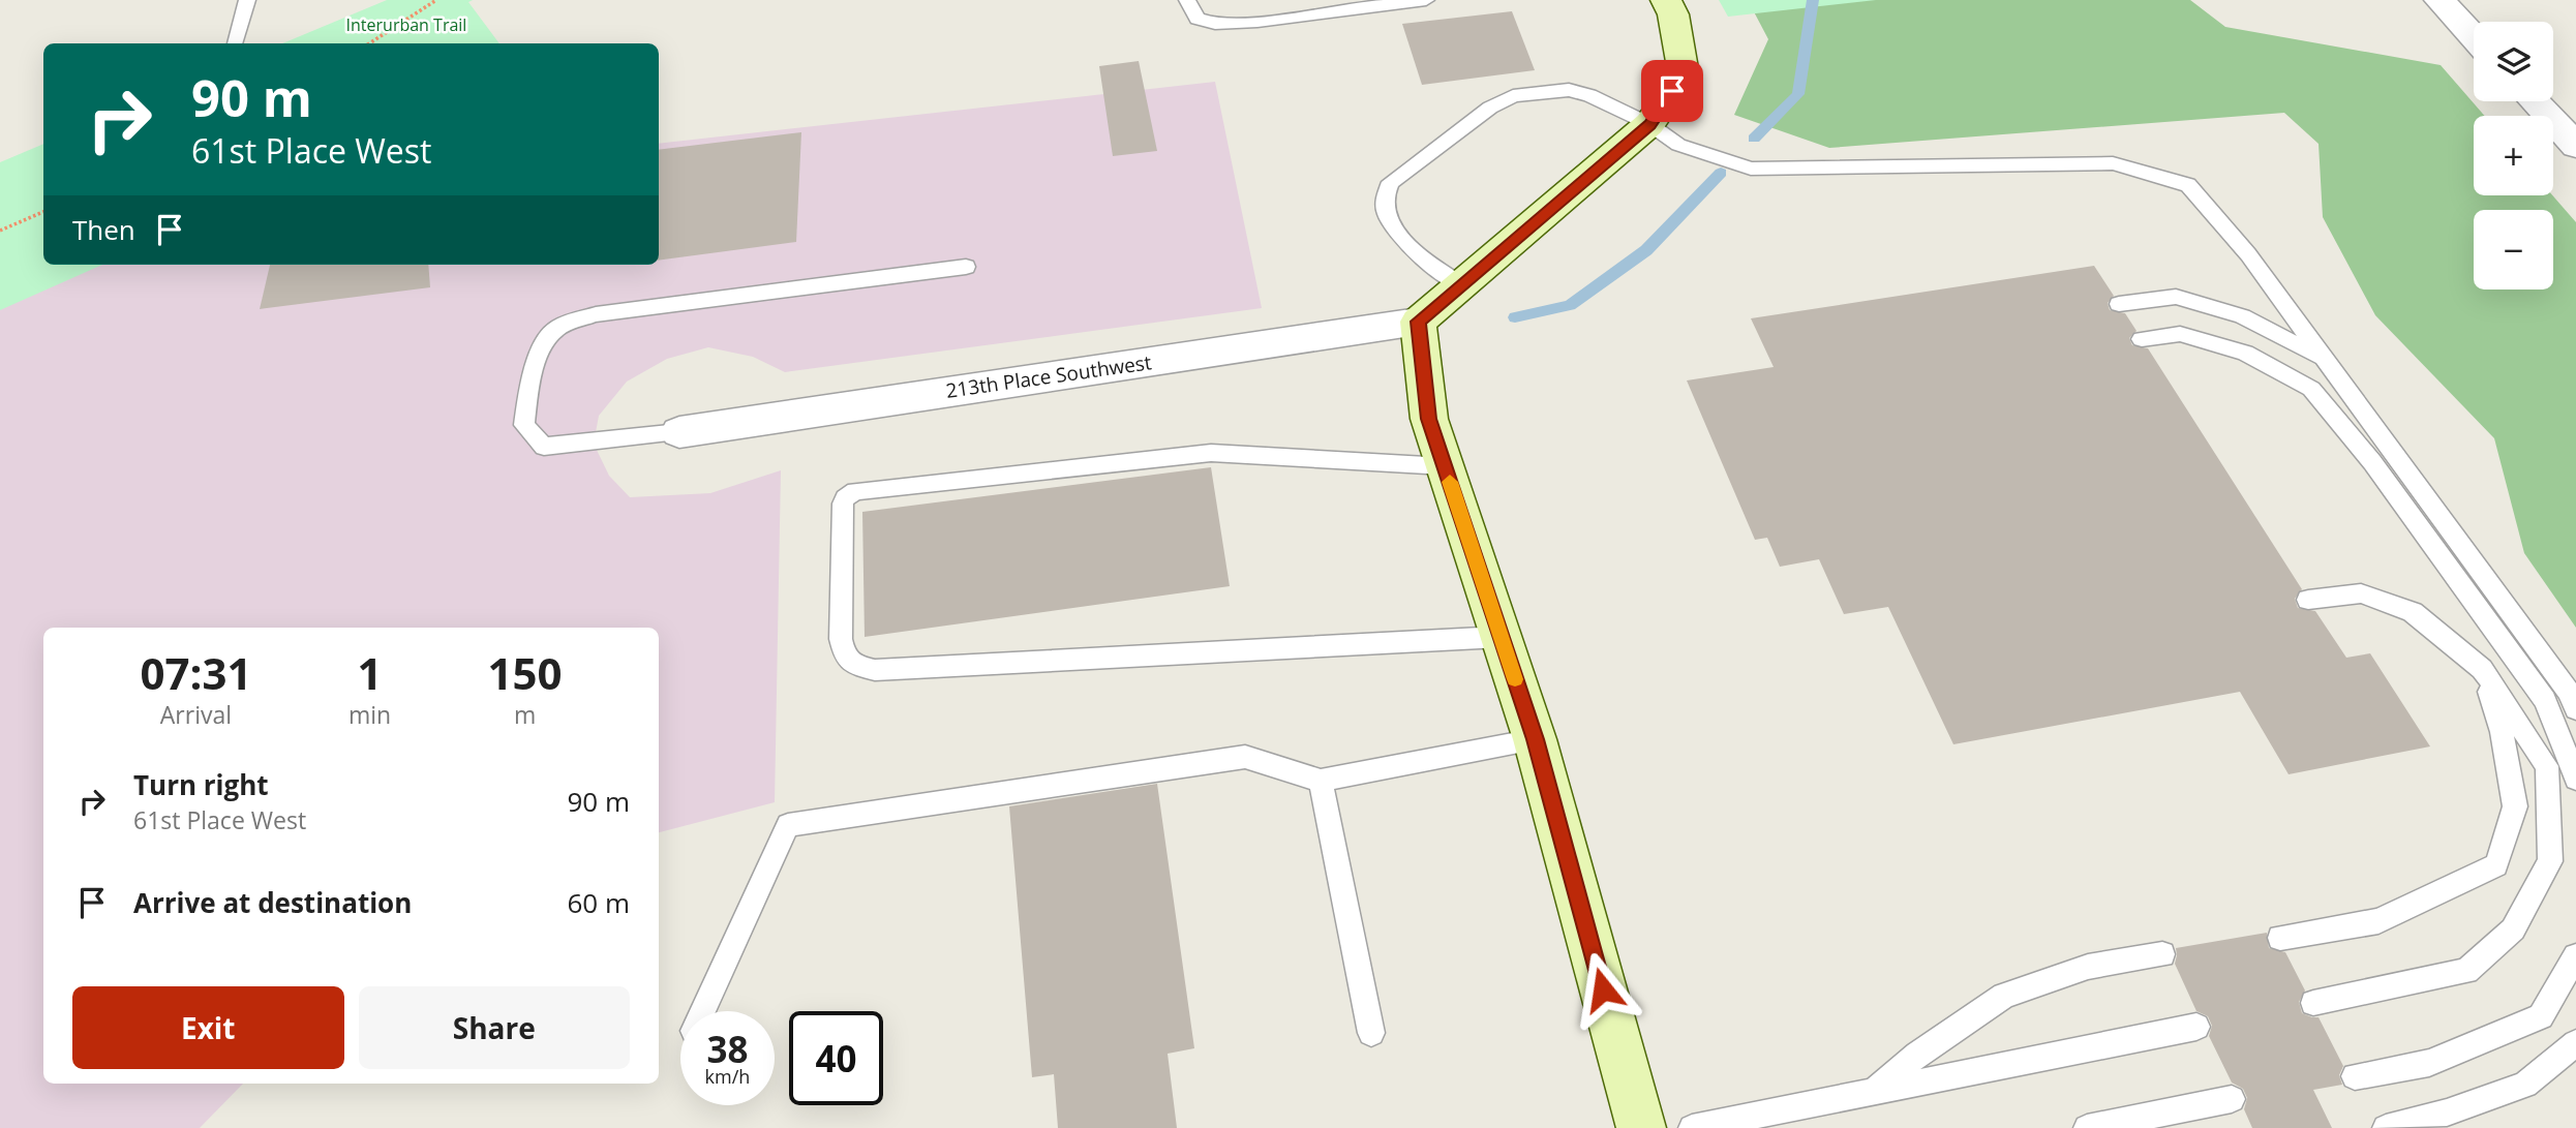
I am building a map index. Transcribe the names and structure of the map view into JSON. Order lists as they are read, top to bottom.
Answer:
{
  "streets": {
    "street": ["213th Place Southwest"]
  },
  "parks": ["Interurban Trail"],
  "page": {
    "map_buttons": ["+", "−"],
    "turn": ["90 m", "61st Place West"],
    "then": "Then",
    "eta": [
      "07:31",
      "Arrival",
      "1",
      "min",
      "150",
      "m"
    ],
    "list": [
      {
        "name": "Turn right",
        "note": "61st Place West",
        "value": "90 m"
      },
      {
        "name": "Arrive at destination",
        "value": "60 m"
      }
    ],
    "buttons": ["Exit", "Share"],
    "speed": "38 km/h",
    "limit": "40"
  }
}
